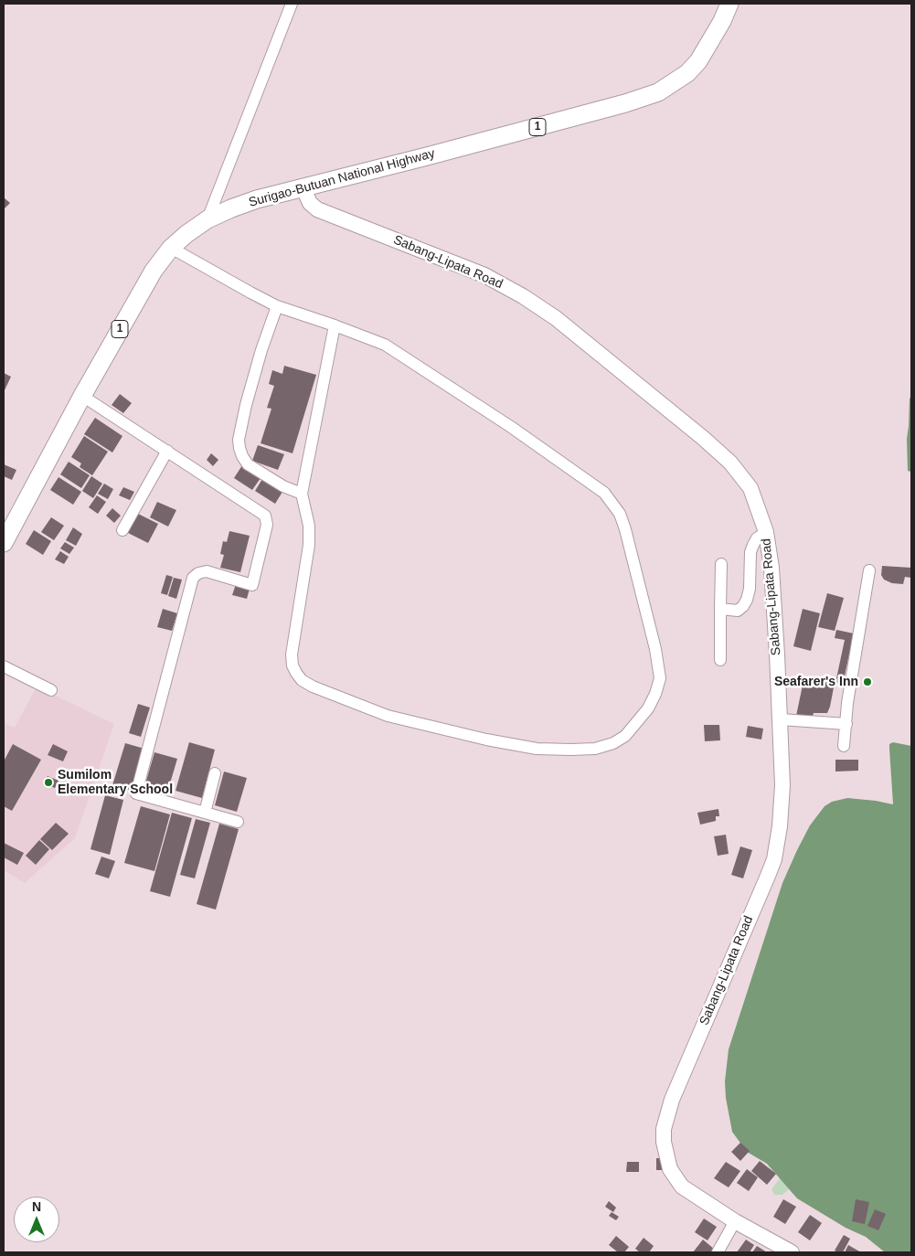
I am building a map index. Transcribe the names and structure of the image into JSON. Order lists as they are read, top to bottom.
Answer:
{
  "streets": {
    "highway": ["1", "Surigao-Butuan National Highway"],
    "main road": ["Sabang-Lipata Road"]
  },
  "crossings": [
    ["Surigao-Butuan National Highway", "Sabang-Lipata Road"]
  ],
  "places": ["Seafarer's Inn", "Sumilom Elementary School"],
  "north": "top"
}
